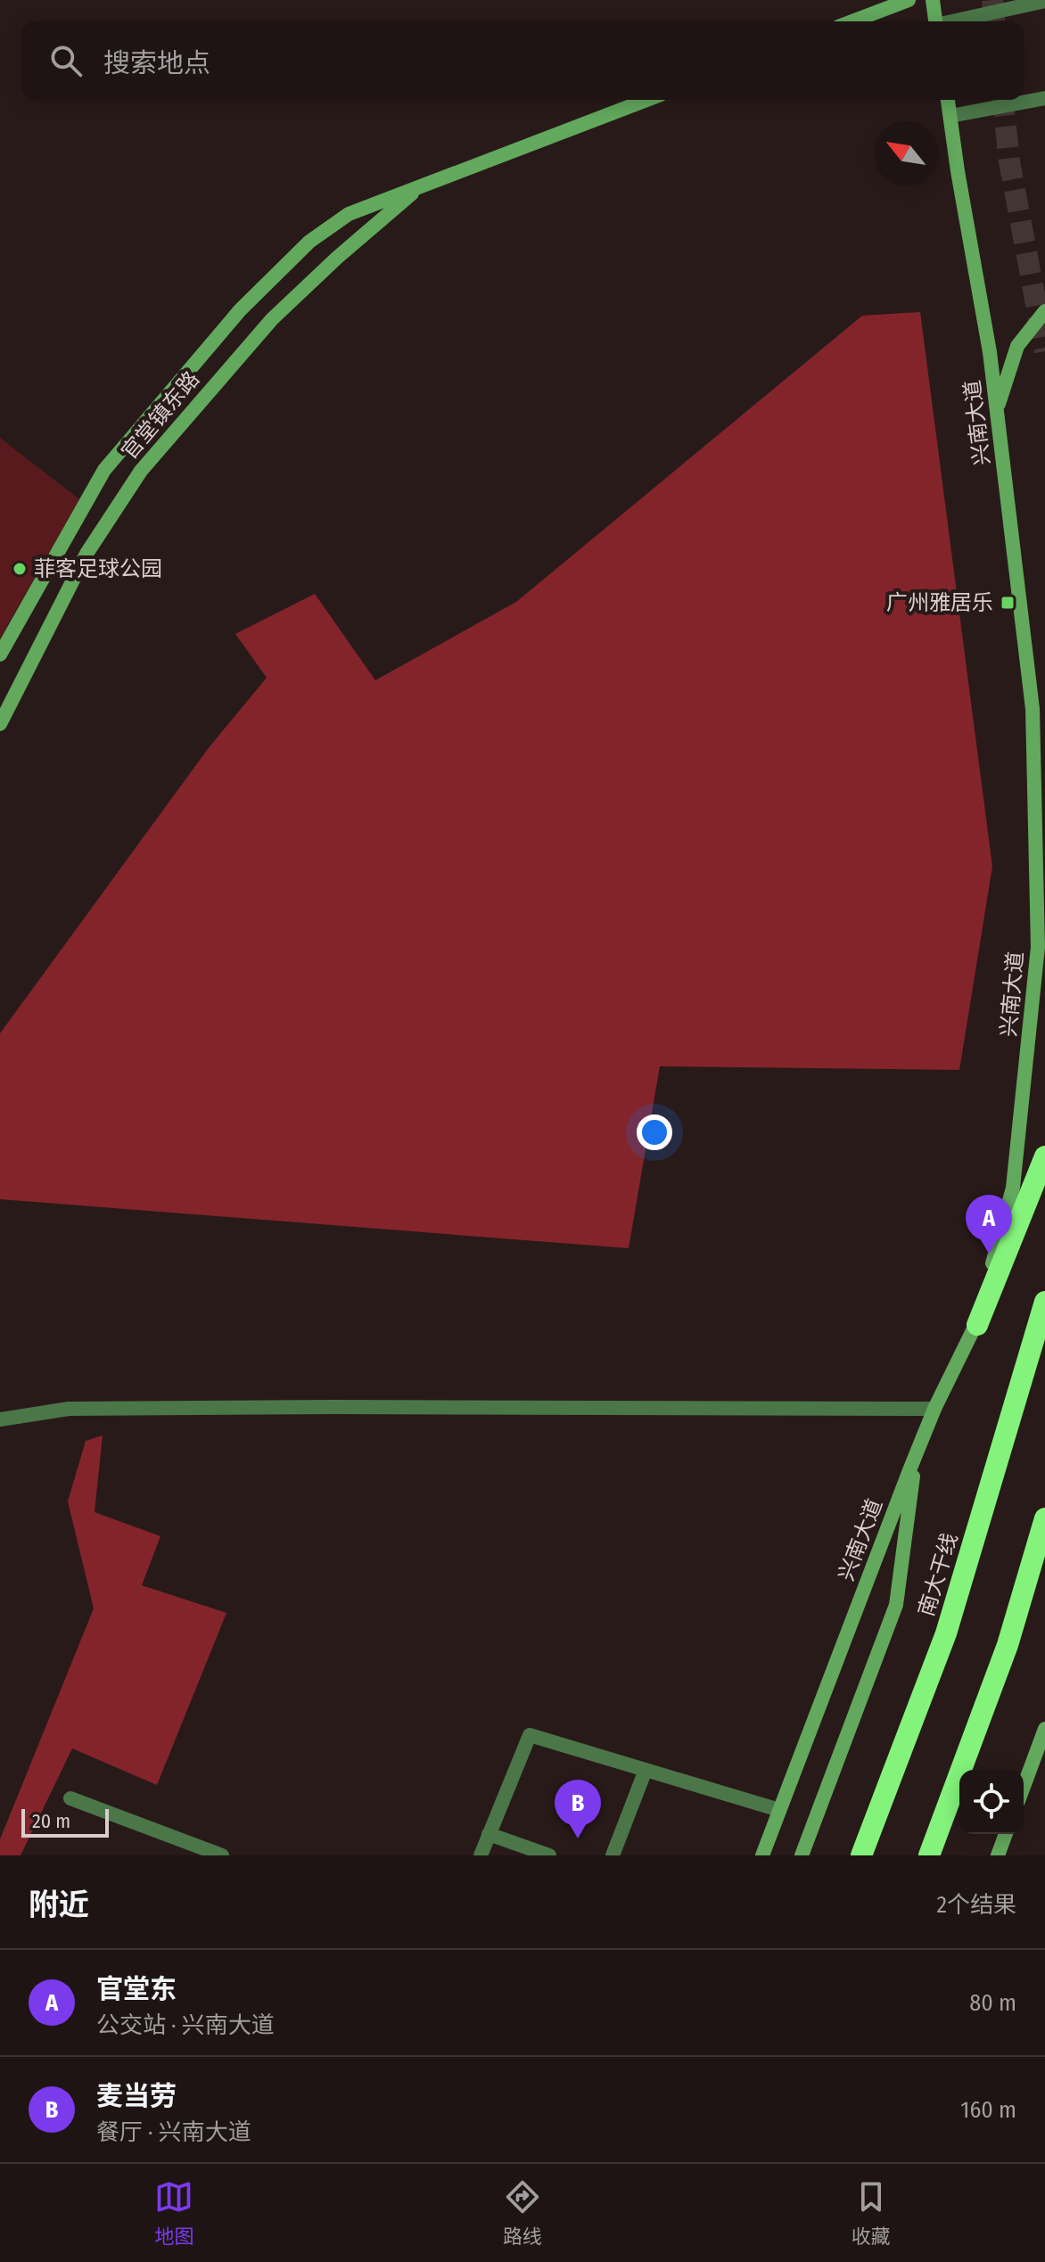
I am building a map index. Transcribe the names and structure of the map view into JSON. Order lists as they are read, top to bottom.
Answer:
{
  "streets": {
    "highway": ["南大干线"],
    "main road": ["官堂镇东路", "兴南大道"]
  },
  "places": {
    "other": ["菲客足球公园"],
    "transit": ["广州雅居乐"]
  },
  "scale_bar": "20 m",
  "north": "top left",
  "page": {
    "search": "搜索地点",
    "pins": ["A", "B"],
    "scale": "20 m",
    "heading": ["附近", "2个结果"],
    "list": [
      {
        "mark": "A",
        "name": "官堂东",
        "note": "公交站 · 兴南大道",
        "value": "80 m"
      },
      {
        "mark": "B",
        "name": "麦当劳",
        "note": "餐厅 · 兴南大道",
        "value": "160 m"
      }
    ],
    "nav": ["地图", "路线", "收藏"]
  }
}
